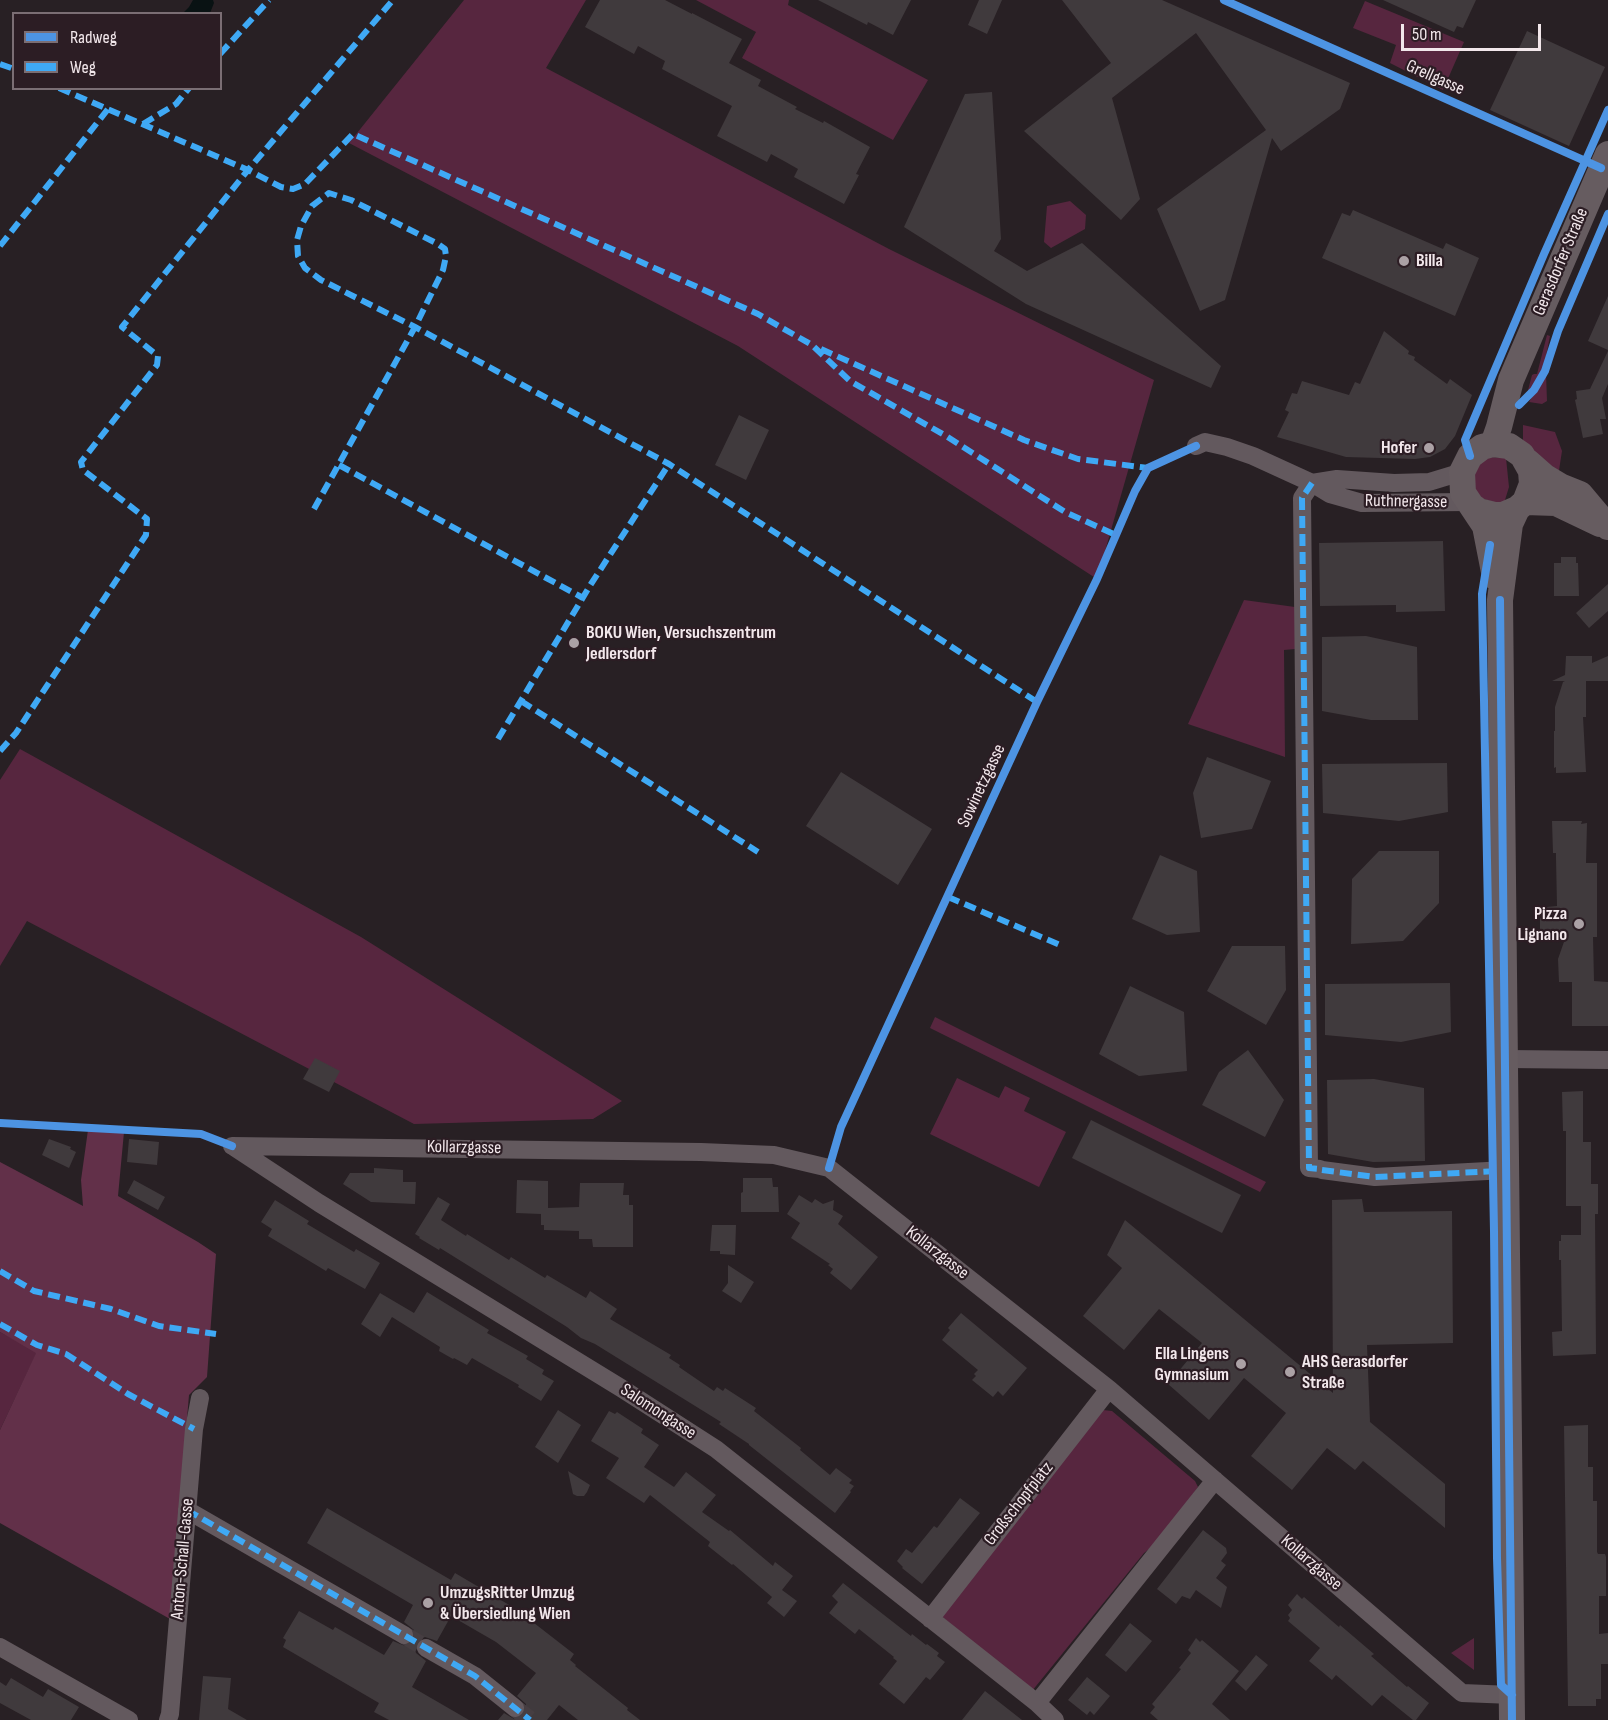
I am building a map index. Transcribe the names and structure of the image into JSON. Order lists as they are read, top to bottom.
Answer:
{
  "streets": {
    "main road": ["Gerasdorfer Straße"],
    "street": [
      "Ruthnergasse",
      "Kollarzgasse",
      "Salomongasse",
      "Großschopfplatz",
      "Anton-Schall-Gasse"
    ],
    "cycle path": ["Grellgasse", "Sowinetzgasse"]
  },
  "crossings": [
    ["Gerasdorfer Straße", "Ruthnergasse"],
    ["Gerasdorfer Straße", "Kollarzgasse"],
    ["Kollarzgasse", "Salomongasse"],
    ["Kollarzgasse", "Großschopfplatz"],
    ["Salomongasse", "Großschopfplatz"]
  ],
  "places": [
    "Billa",
    "Hofer",
    "BOKU Wien, Versuchszentrum Jedlersdorf",
    "Pizza Lignano",
    "Ella Lingens Gymnasium",
    "AHS Gerasdorfer Straße",
    "UmzugsRitter Umzug & Übersiedlung Wien"
  ],
  "legend": ["Radweg", "Weg"],
  "scale_bar": "50 m"
}
